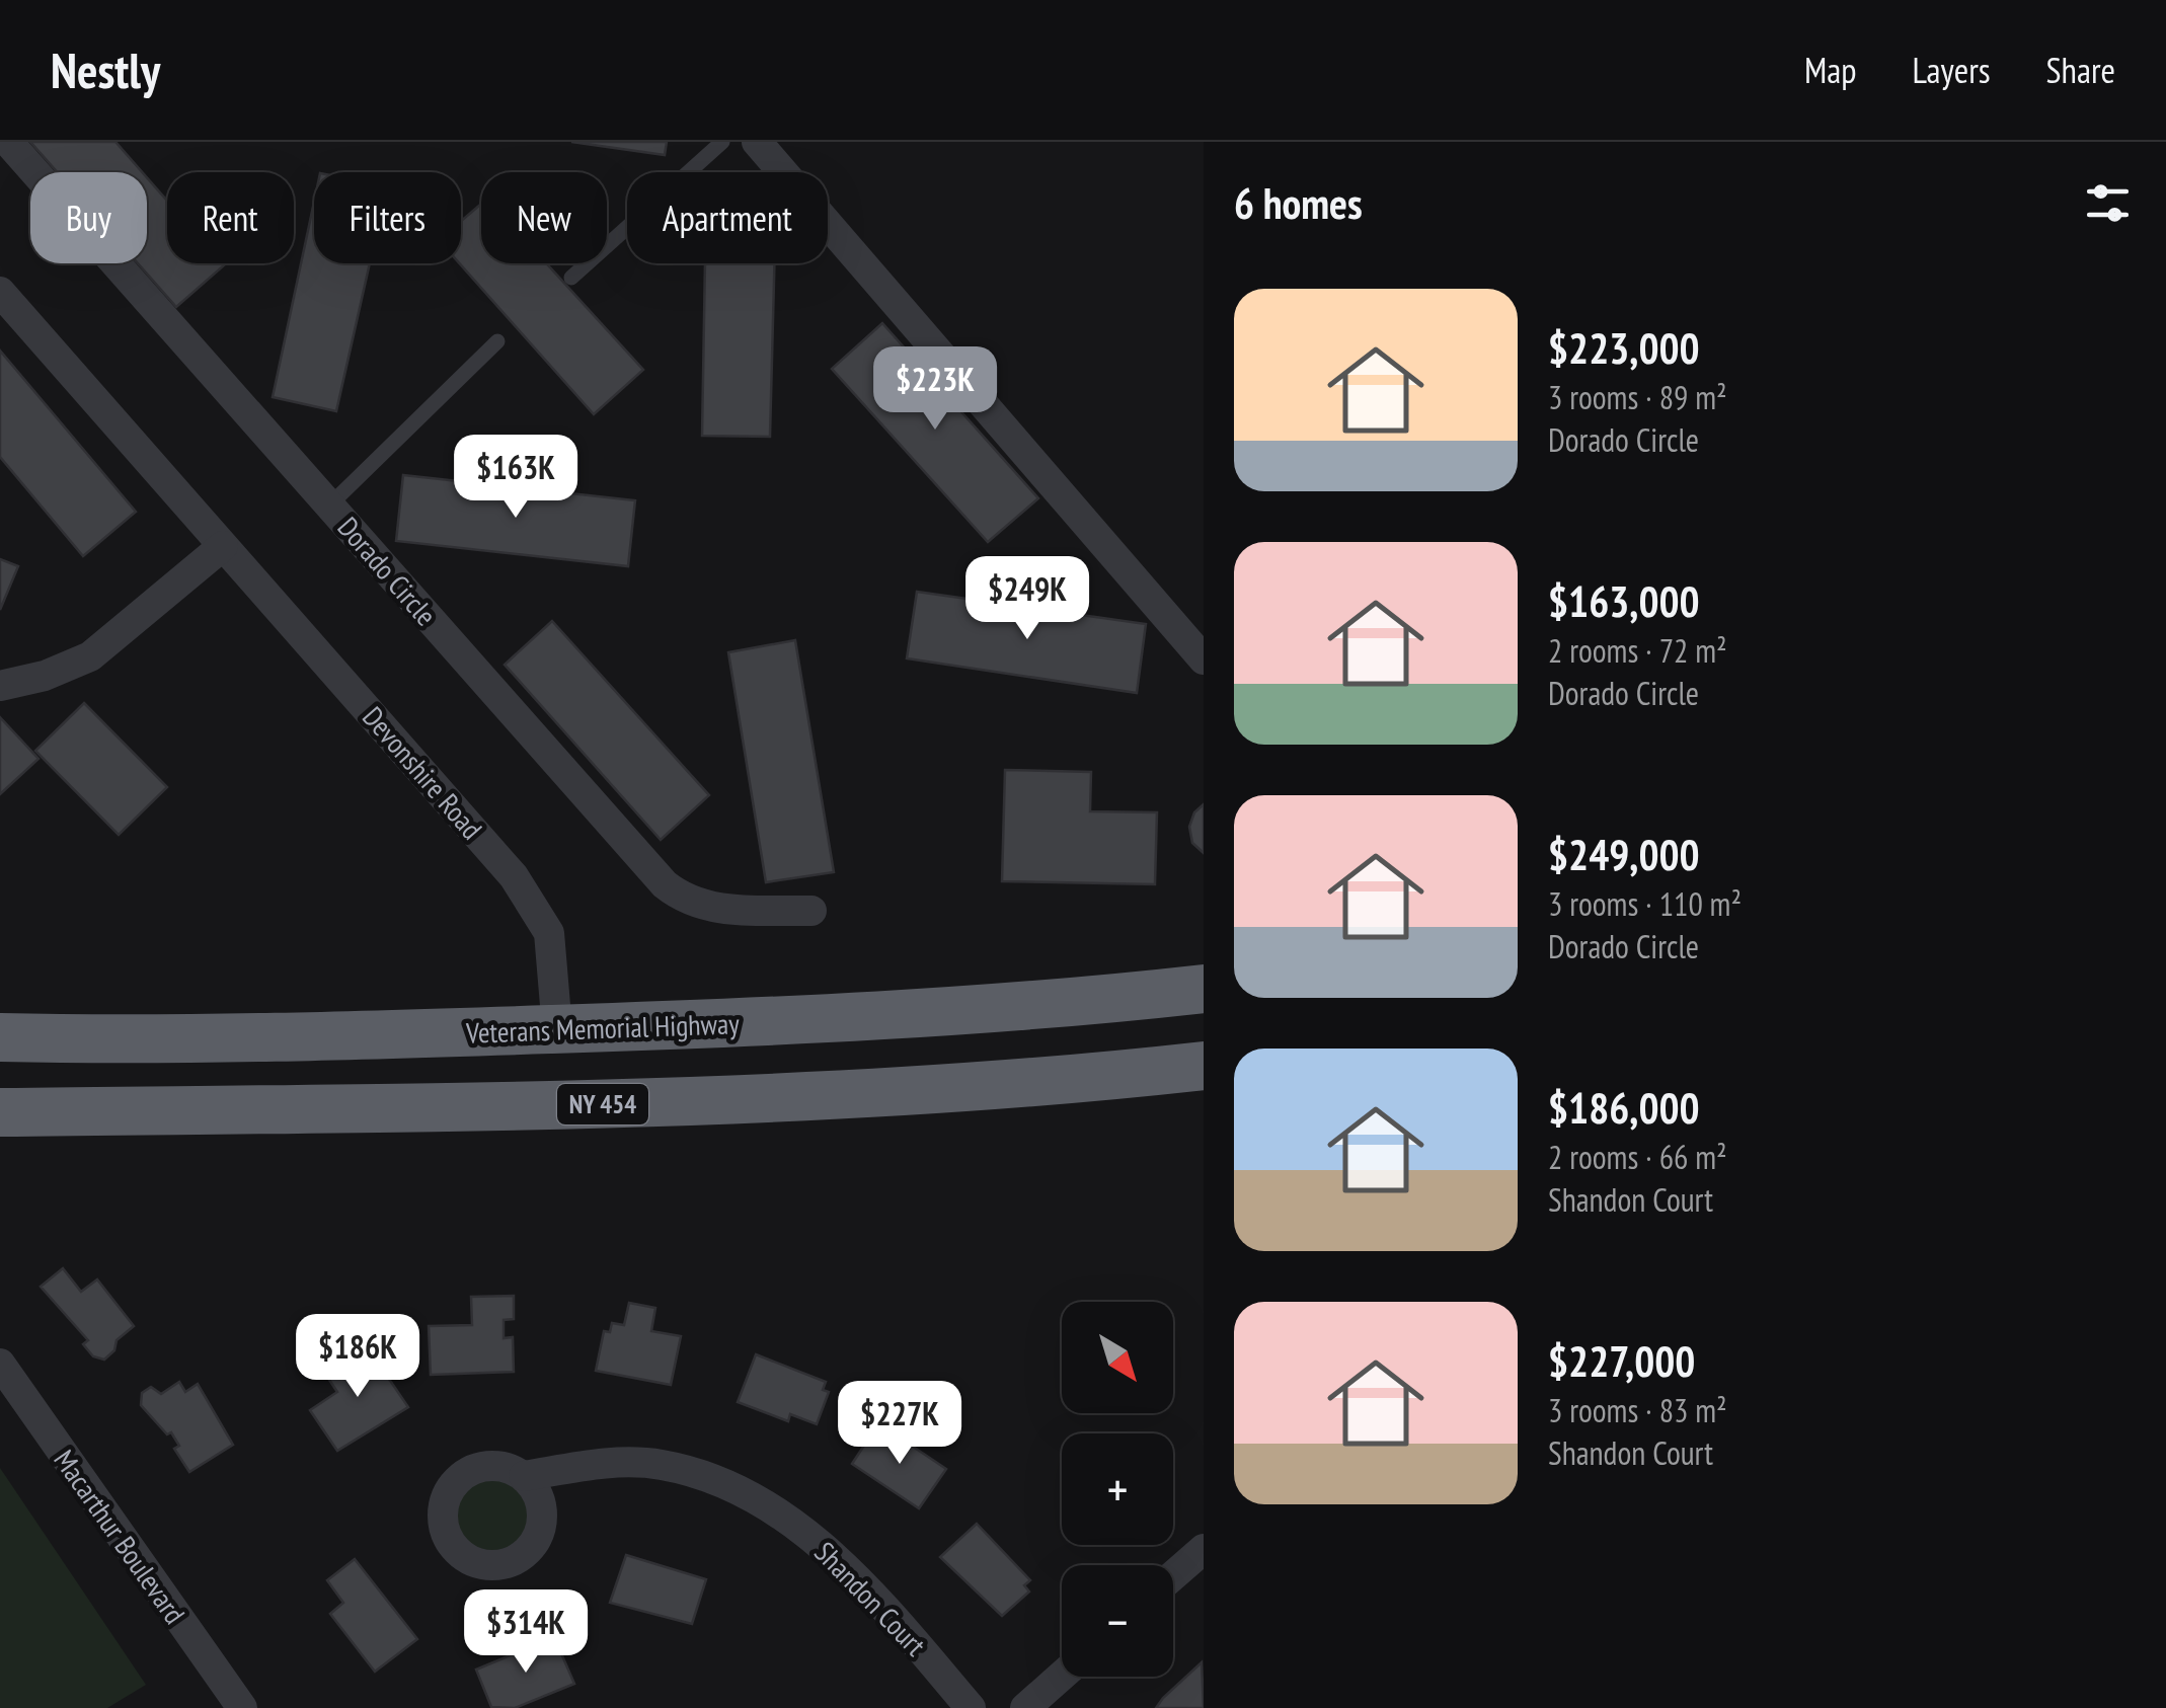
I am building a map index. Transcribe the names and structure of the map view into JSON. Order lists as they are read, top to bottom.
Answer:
{
  "streets": {
    "highway": ["Veterans Memorial Highway", "NY 454"],
    "street": [
      "Dorado Circle",
      "Devonshire Road",
      "Macarthur Boulevard",
      "Shandon Court"
    ]
  },
  "crossings": [
    ["Devonshire Road", "Veterans Memorial Highway"]
  ],
  "north": "bottom right",
  "page": {
    "header": "Nestly",
    "nav": ["Map", "Layers", "Share"],
    "heading": "6 homes",
    "chip": [
      "Buy",
      "Rent",
      "Filters",
      "New",
      "Apartment"
    ],
    "list": [
      {
        "name": "$223,000",
        "note": "3 rooms · 89 m² · Dorado Circle"
      },
      {
        "name": "$163,000",
        "note": "2 rooms · 72 m² · Dorado Circle"
      },
      {
        "name": "$249,000",
        "note": "3 rooms · 110 m² · Dorado Circle"
      },
      {
        "name": "$186,000",
        "note": "2 rooms · 66 m² · Shandon Court"
      },
      {
        "name": "$227,000",
        "note": "3 rooms · 83 m² · Shandon Court"
      }
    ],
    "price": [
      "$223K",
      "$163K",
      "$249K",
      "$186K",
      "$227K",
      "$314K"
    ],
    "map_buttons": ["+", "−"]
  }
}
